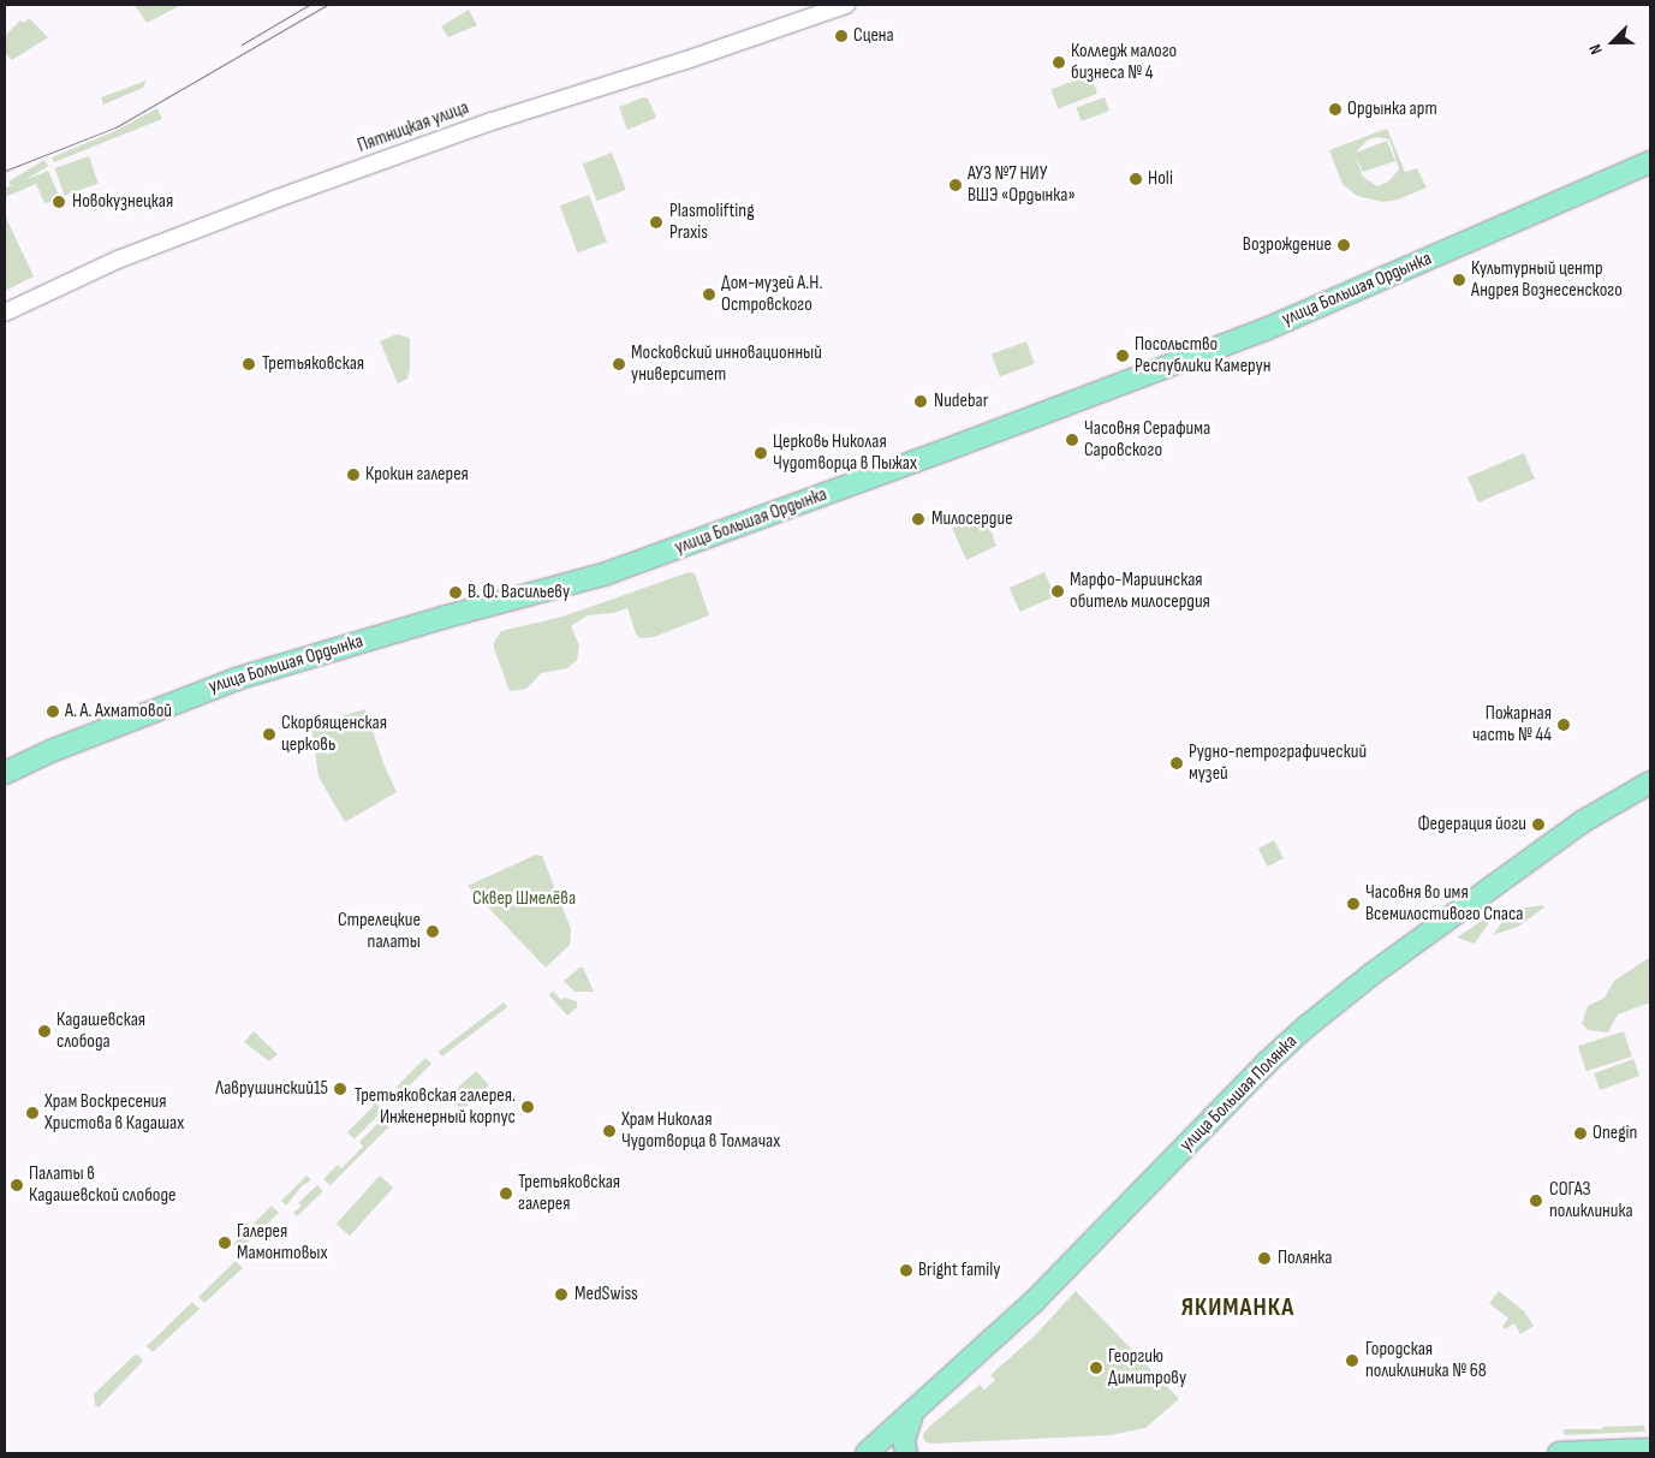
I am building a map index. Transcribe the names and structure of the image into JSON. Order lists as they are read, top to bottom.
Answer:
{
  "streets": {
    "main road": ["улица Большая Ордынка", "улица Большая Полянка"],
    "street": ["Пятницкая улица"]
  },
  "districts": ["ЯКИМАНКА"],
  "parks": ["Сквер Шмелёва"],
  "places": [
    "Сцена",
    "Колледж малого бизнеса № 4",
    "Ордынка арт",
    "Holi",
    "АУЗ №7 НИУ ВШЭ «Ордынка»",
    "Новокузнецкая",
    "Plasmolifting Praxis",
    "Возрождение",
    "Культурный центр Андрея Вознесенского",
    "Дом-музей А.Н. Островского",
    "Посольство Республики Камерун",
    "Третьяковская",
    "Московский инновационный университет",
    "Nudebar",
    "Часовня Серафима Саровского",
    "Церковь Николая Чудотворца в Пыжах",
    "Крокин галерея",
    "Милосердие",
    "Марфо-Мариинская обитель милосердия",
    "В. Ф. Васильеву",
    "А. А. Ахматовой",
    "Пожарная часть № 44",
    "Скорбященская церковь",
    "Рудно-петрографический музей",
    "Федерация йоги",
    "Часовня во имя Всемилостивого Спаса",
    "Стрелецкие палаты",
    "Кадашевская слобода",
    "Лаврушинский15",
    "Третьяковская галерея. Инженерный корпус",
    "Храм Воскресения Христова в Кадашах",
    "Храм Николая Чудотворца в Толмачах",
    "Onegin",
    "Палаты в Кадашевской слободе",
    "Третьяковская галерея",
    "СОГАЗ поликлиника",
    "Галерея Мамонтовых",
    "Полянка",
    "Bright family",
    "MedSwiss",
    "Городская поликлиника № 68",
    "Георгию Димитрову"
  ],
  "north": "bottom left"
}
